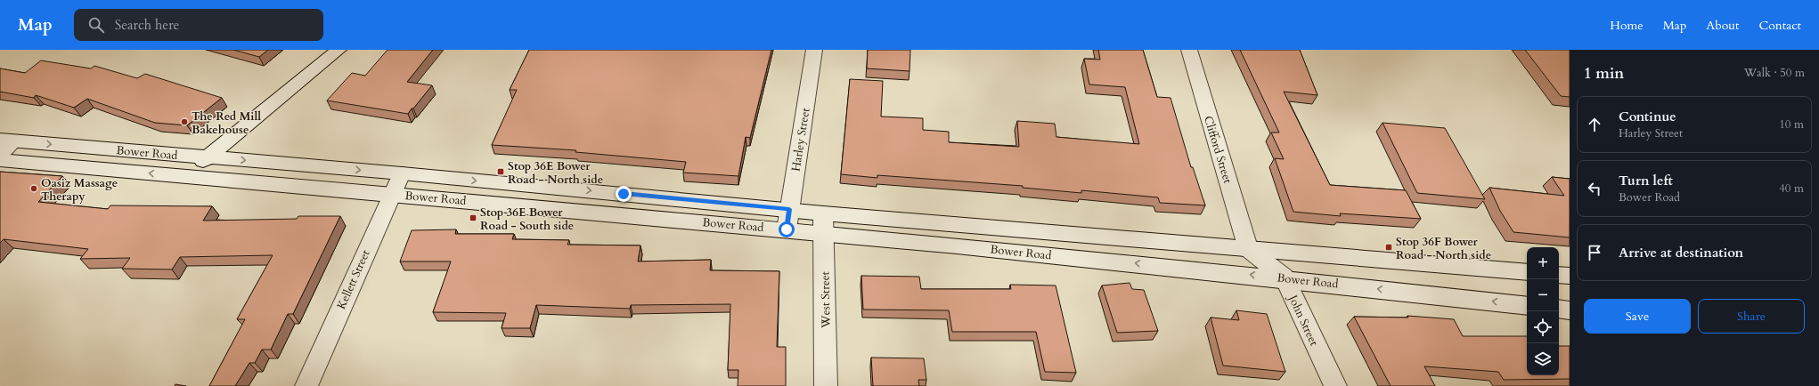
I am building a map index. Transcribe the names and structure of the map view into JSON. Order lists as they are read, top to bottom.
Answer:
{
  "streets": {
    "main road": [
      "Harley Street",
      "Clifford Street",
      "Bower Road",
      "Kellett Street",
      "West Street",
      "John Street"
    ]
  },
  "crossings": [
    ["Harley Street", "Bower Road"],
    ["Clifford Street", "Bower Road"],
    ["Clifford Street", "John Street"],
    ["Bower Road", "Kellett Street"],
    ["Bower Road", "West Street"],
    ["Bower Road", "John Street"]
  ],
  "places": {
    "other": ["The Red Mill Bakehouse", "Oasiz Massage Therapy"],
    "transit": ["Stop 36E Bower Road - North side", "Stop 36E Bower Road - South side", "Stop 36F Bower Road - North side"]
  },
  "page": {
    "header": "Map",
    "search": "Search here",
    "nav": [
      "Home",
      "Map",
      "About",
      "Contact"
    ],
    "heading": ["1 min", "Walk · 50 m"],
    "list": [
      ["Continue", "Harley Street", "10 m"],
      ["Turn left", "Bower Road", "40 m"],
      "Arrive at destination"
    ],
    "map_buttons": ["+", "−"],
    "buttons": ["Save", "Share"]
  }
}
